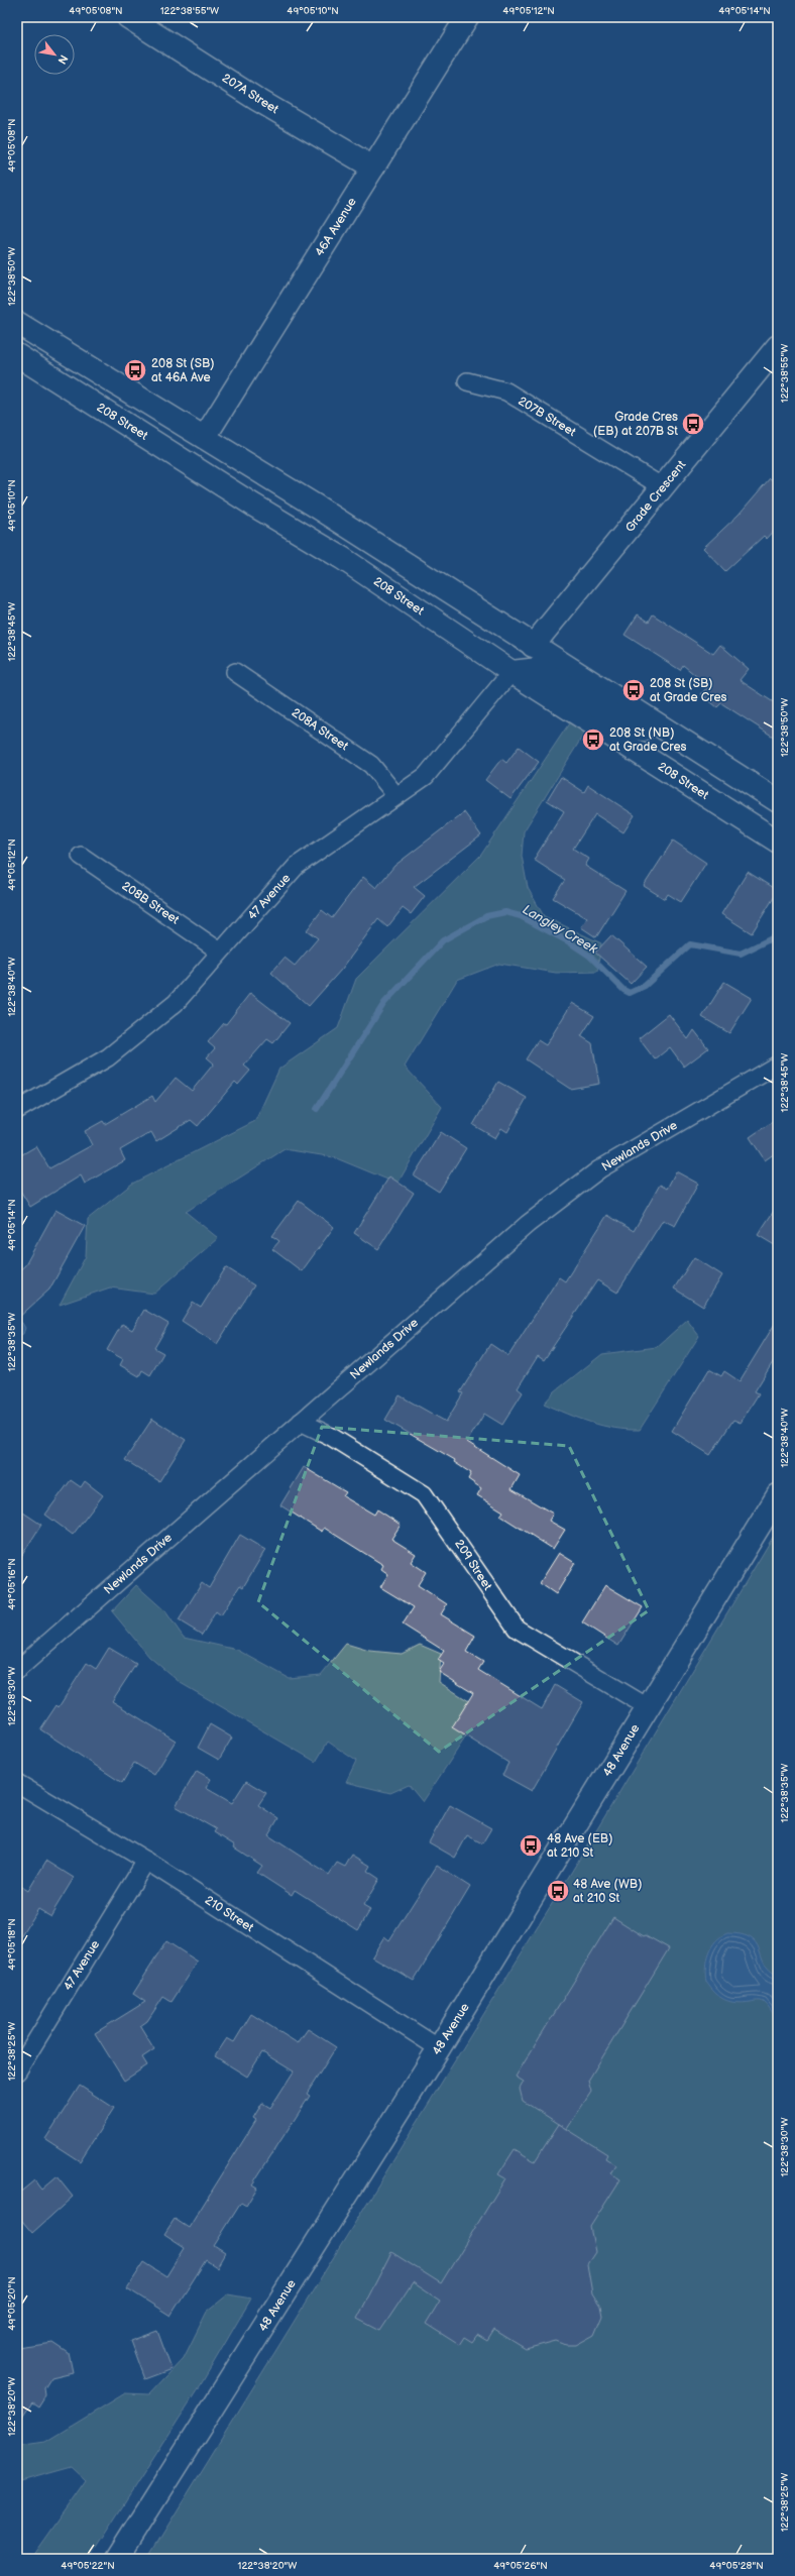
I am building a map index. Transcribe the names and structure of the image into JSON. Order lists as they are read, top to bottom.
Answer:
{
  "streets": {
    "main road": [
      "207A Street",
      "46A Avenue",
      "208 Street",
      "Grade Crescent",
      "48 Avenue"
    ],
    "street": [
      "207B Street",
      "208A Street",
      "47 Avenue",
      "208B Street",
      "Newlands Drive",
      "209 Street",
      "210 Street"
    ]
  },
  "crossings": [
    ["207A Street", "46A Avenue"],
    ["207B Street", "Grade Crescent"],
    ["208 Street", "47 Avenue"],
    ["208A Street", "47 Avenue"],
    ["47 Avenue", "208B Street"],
    ["47 Avenue", "210 Street"],
    ["Newlands Drive", "209 Street"],
    ["209 Street", "48 Avenue"],
    ["48 Avenue", "210 Street"]
  ],
  "water": ["Langley Creek"],
  "places": {
    "bus stop": [
      "208 St (SB) at 46A Ave",
      "Grade Cres (EB) at 207B St",
      "208 St (SB) at Grade Cres",
      "208 St (NB) at Grade Cres",
      "48 Ave (EB) at 210 St",
      "48 Ave (WB) at 210 St"
    ]
  },
  "north": "bottom right",
  "coordinates": [
    "49°05'08\"N",
    "122°38'55\"W",
    "49°05'10\"N",
    "49°05'12\"N",
    "49°05'14\"N",
    "122°38'50\"W",
    "122°38'45\"W",
    "122°38'40\"W",
    "122°38'35\"W",
    "49°05'16\"N",
    "122°38'30\"W",
    "49°05'18\"N",
    "122°38'25\"W",
    "49°05'20\"N",
    "122°38'20\"W",
    "49°05'22\"N",
    "49°05'26\"N",
    "49°05'28\"N"
  ]
}
